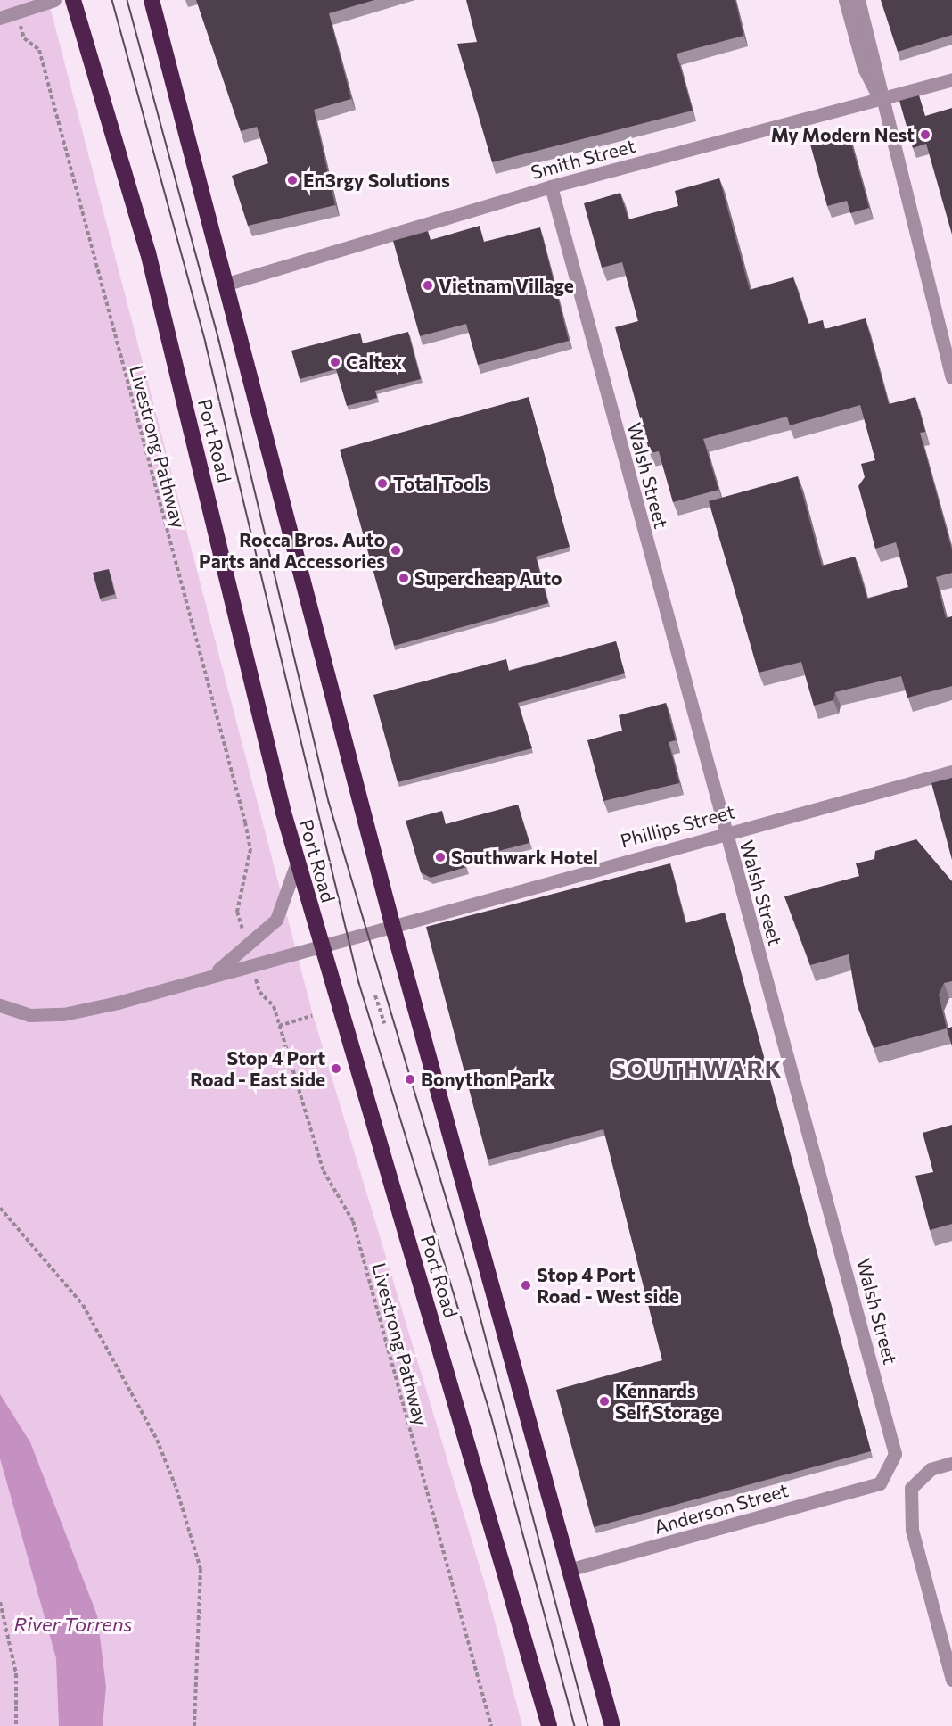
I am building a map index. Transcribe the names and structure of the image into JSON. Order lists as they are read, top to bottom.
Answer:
{
  "streets": {
    "highway": ["Port Road"],
    "street": [
      "Smith Street",
      "Walsh Street",
      "Phillips Street",
      "Anderson Street"
    ],
    "path": ["Livestrong Pathway"]
  },
  "crossings": [
    ["Smith Street", "Walsh Street"],
    ["Port Road", "Phillips Street"],
    ["Walsh Street", "Phillips Street"],
    ["Walsh Street", "Anderson Street"]
  ],
  "districts": ["SOUTHWARK"],
  "water": ["River Torrens"],
  "places": [
    "My Modern Nest",
    "En3rgy Solutions",
    "Vietnam Village",
    "Caltex",
    "Total Tools",
    "Rocca Bros. Auto Parts and Accessories",
    "Supercheap Auto",
    "Southwark Hotel",
    "Stop 4 Port Road - East side",
    "Bonython Park",
    "Stop 4 Port Road - West side",
    "Kennards Self Storage"
  ]
}
